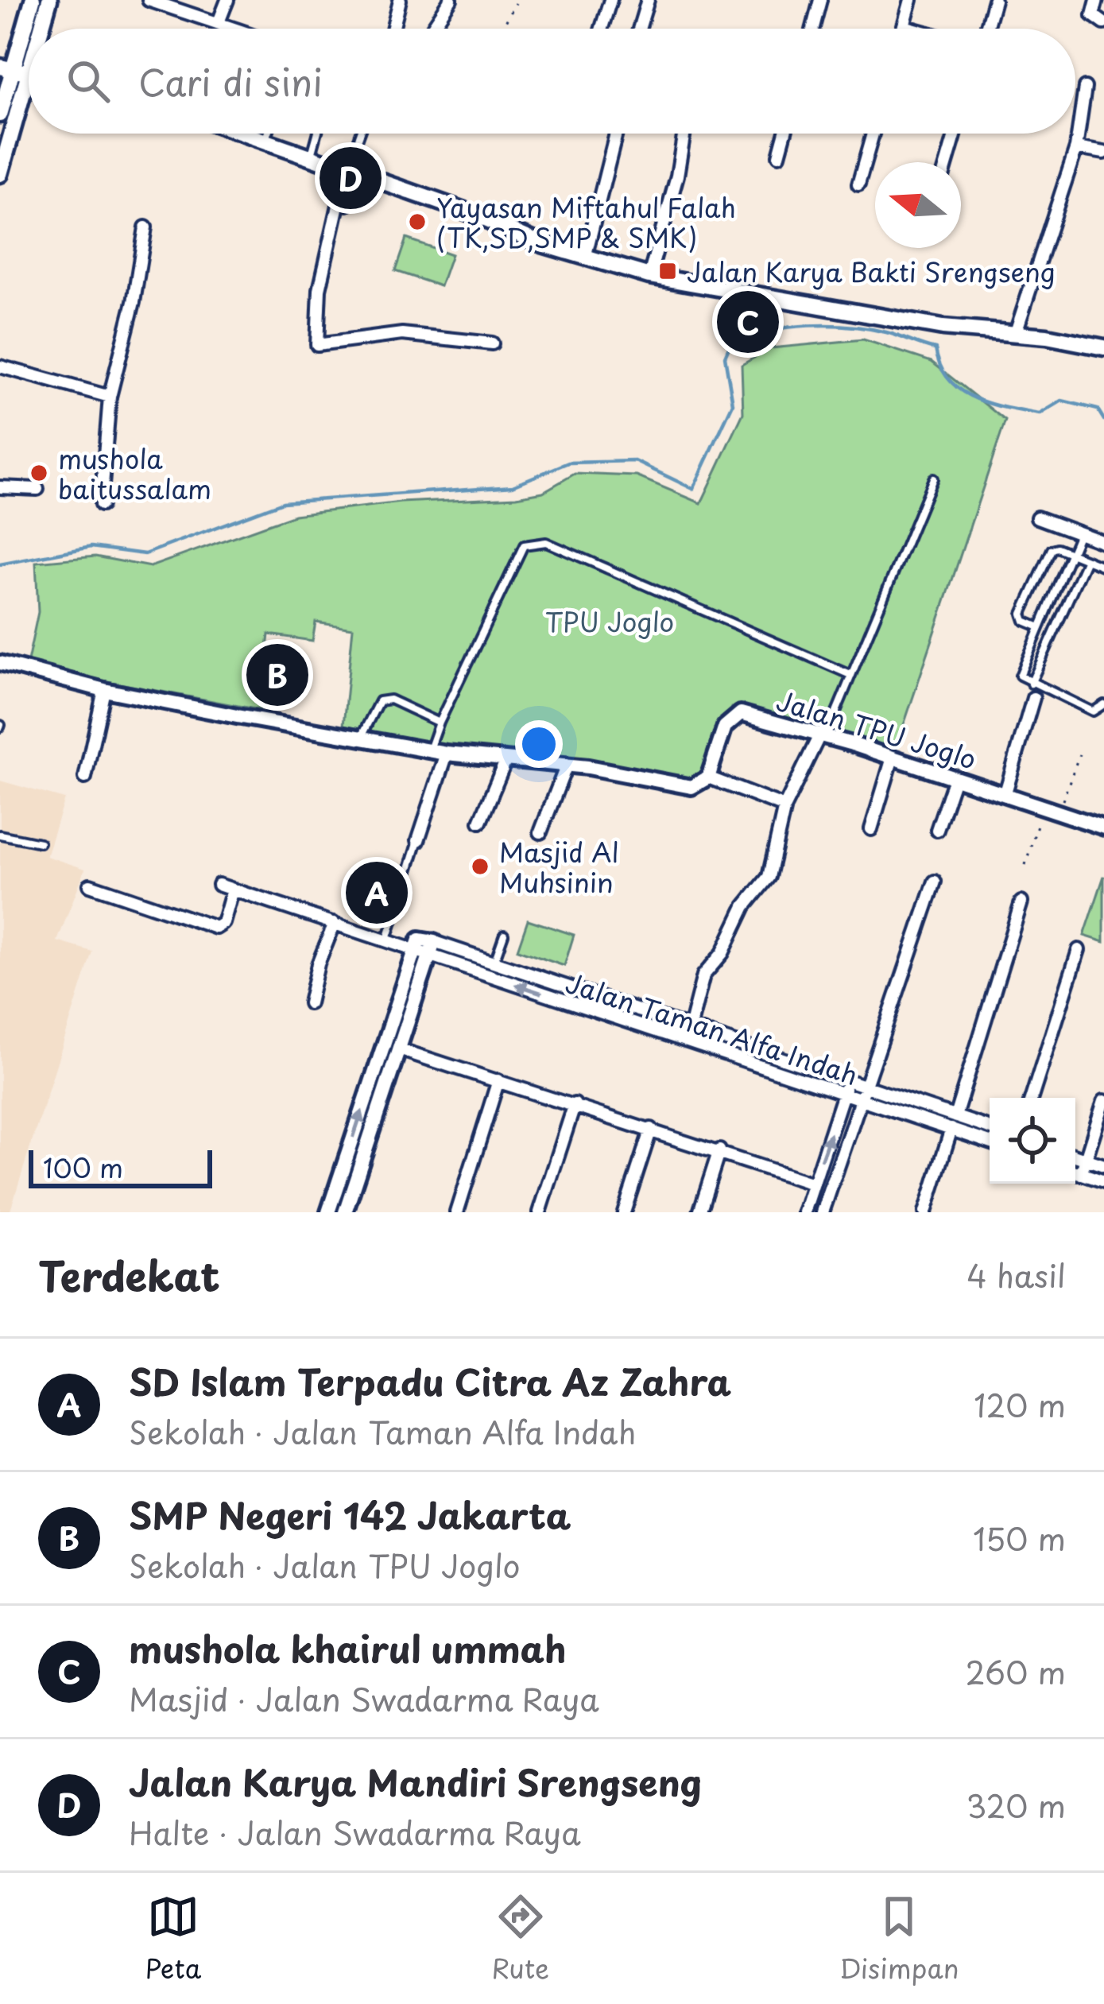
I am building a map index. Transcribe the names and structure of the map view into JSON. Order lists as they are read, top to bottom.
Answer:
{
  "streets": {
    "street": ["Jalan TPU Joglo", "Jalan Taman Alfa Indah"]
  },
  "parks": ["TPU Joglo"],
  "places": {
    "other": ["Yayasan Miftahul Falah (TK,SD,SMP & SMK)", "mushola baitussalam", "Masjid Al Muhsinin"],
    "transit": ["Jalan Karya Bakti Srengseng"]
  },
  "scale_bar": "100 m",
  "north": "left",
  "page": {
    "search": "Cari di sini",
    "pins": [
      "D",
      "C",
      "B",
      "A"
    ],
    "scale": "100 m",
    "heading": ["Terdekat", "4 hasil"],
    "list": [
      {
        "mark": "A",
        "name": "SD Islam Terpadu Citra Az Zahra",
        "note": "Sekolah · Jalan Taman Alfa Indah",
        "value": "120 m"
      },
      {
        "mark": "B",
        "name": "SMP Negeri 142 Jakarta",
        "note": "Sekolah · Jalan TPU Joglo",
        "value": "150 m"
      },
      {
        "mark": "C",
        "name": "mushola khairul ummah",
        "note": "Masjid · Jalan Swadarma Raya",
        "value": "260 m"
      },
      {
        "mark": "D",
        "name": "Jalan Karya Mandiri Srengseng",
        "note": "Halte · Jalan Swadarma Raya",
        "value": "320 m"
      }
    ],
    "nav": ["Peta", "Rute", "Disimpan"]
  }
}
